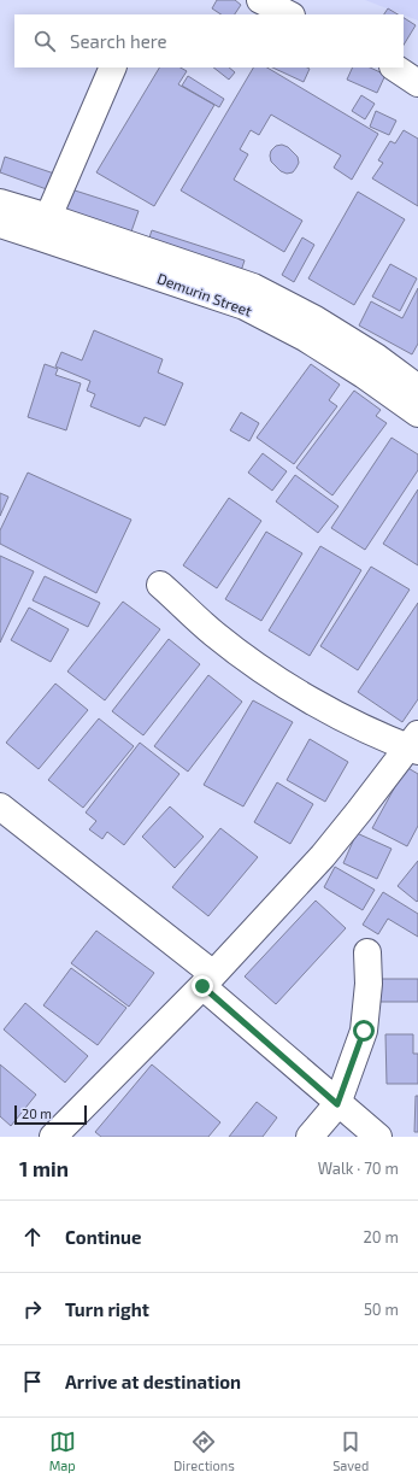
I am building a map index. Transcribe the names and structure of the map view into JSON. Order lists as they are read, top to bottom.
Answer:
{
  "streets": {
    "street": ["Demurin Street"]
  },
  "scale_bar": "20 m",
  "page": {
    "search": "Search here",
    "scale": "20 m",
    "heading": ["1 min", "Walk · 70 m"],
    "list": [
      ["Continue", "20 m"],
      ["Turn right", "50 m"],
      "Arrive at destination"
    ],
    "nav": ["Map", "Directions", "Saved"]
  }
}
